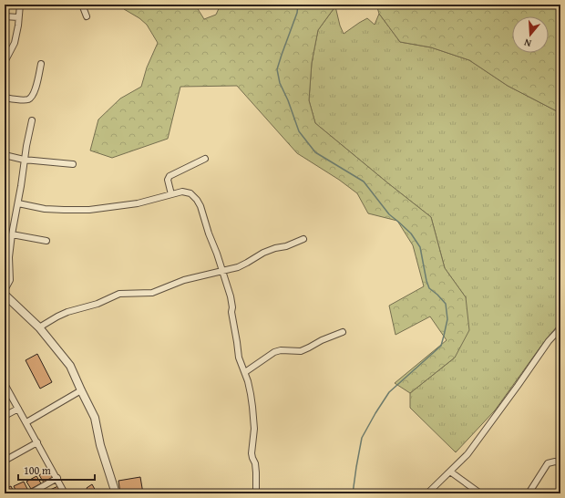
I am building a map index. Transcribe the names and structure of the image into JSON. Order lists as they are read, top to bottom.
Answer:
{
  "scale_bar": "100 m",
  "north": "bottom"
}
